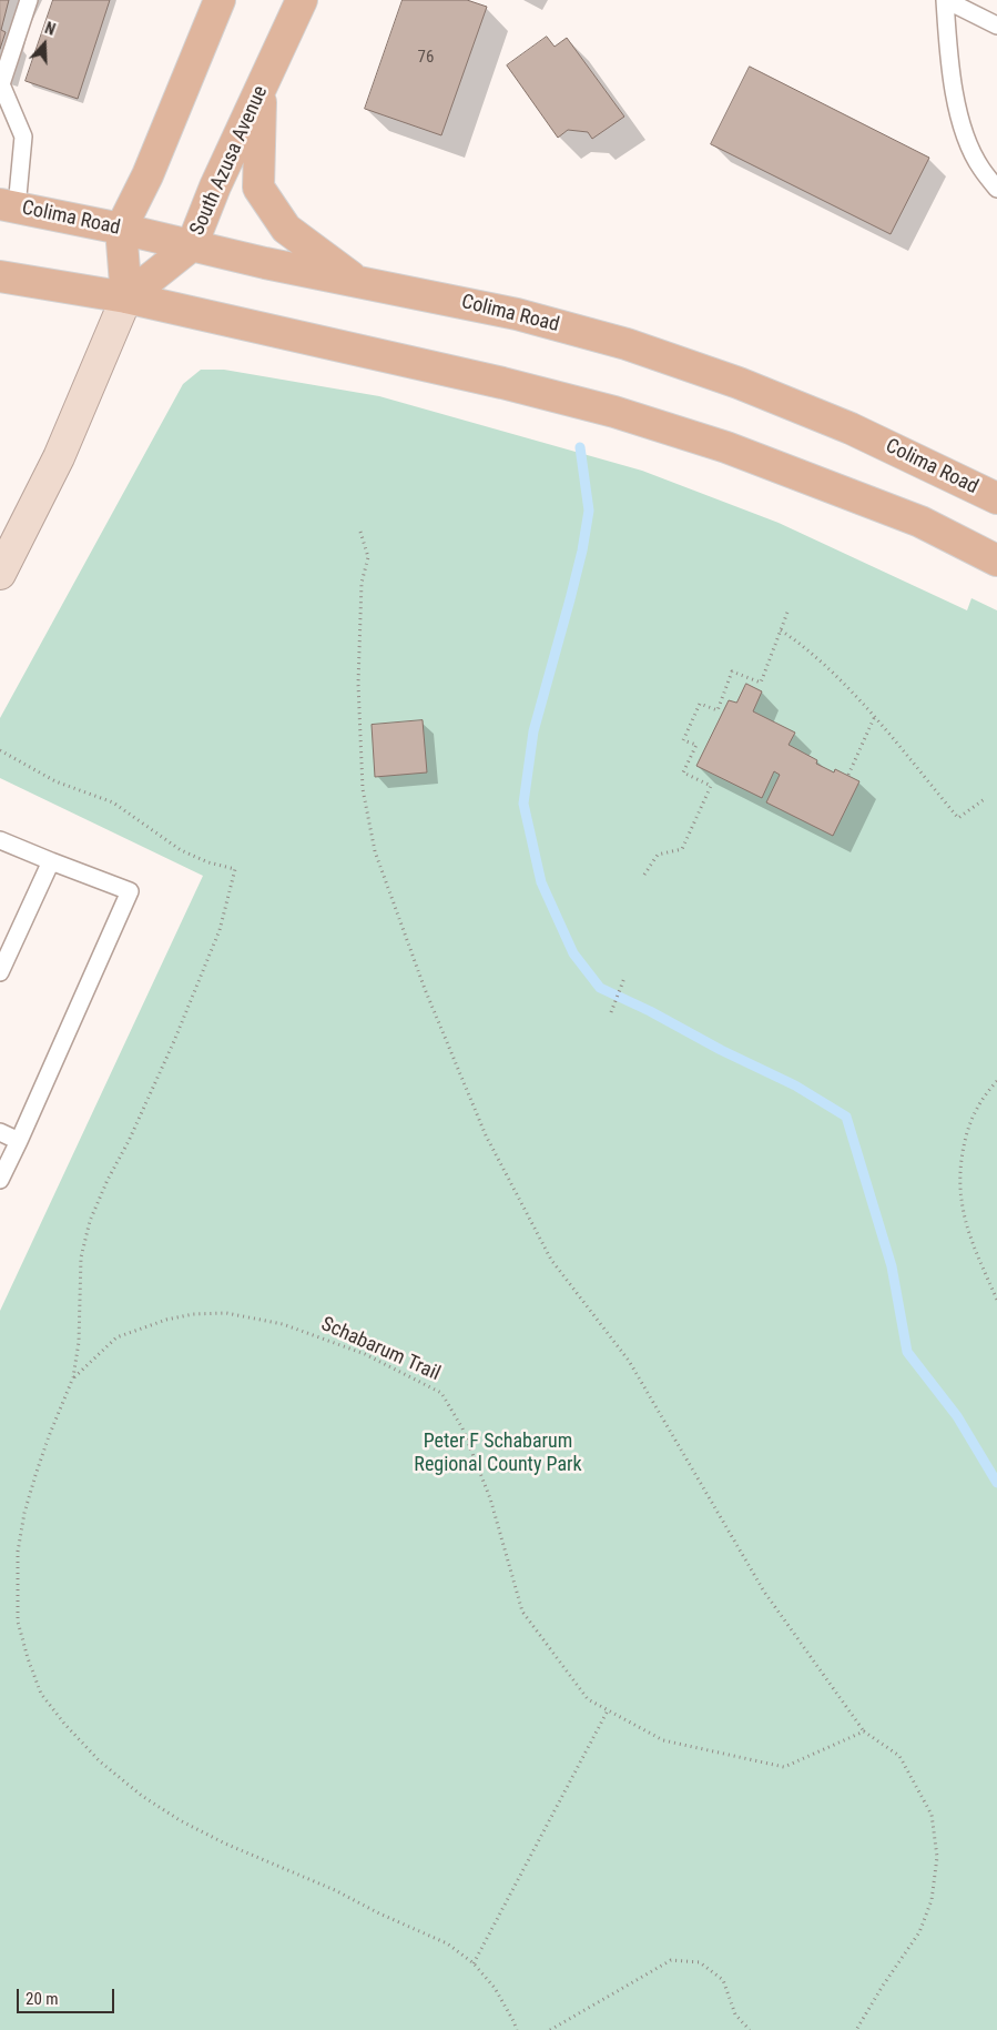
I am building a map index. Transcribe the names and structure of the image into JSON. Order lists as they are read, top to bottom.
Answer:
{
  "streets": {
    "main road": ["South Azusa Avenue", "Colima Road"],
    "path": ["Schabarum Trail"]
  },
  "crossings": [
    ["South Azusa Avenue", "Colima Road"]
  ],
  "parks": ["Peter F Schabarum Regional County Park"],
  "house_numbers": ["76"],
  "scale_bar": "20 m",
  "north": "top"
}
